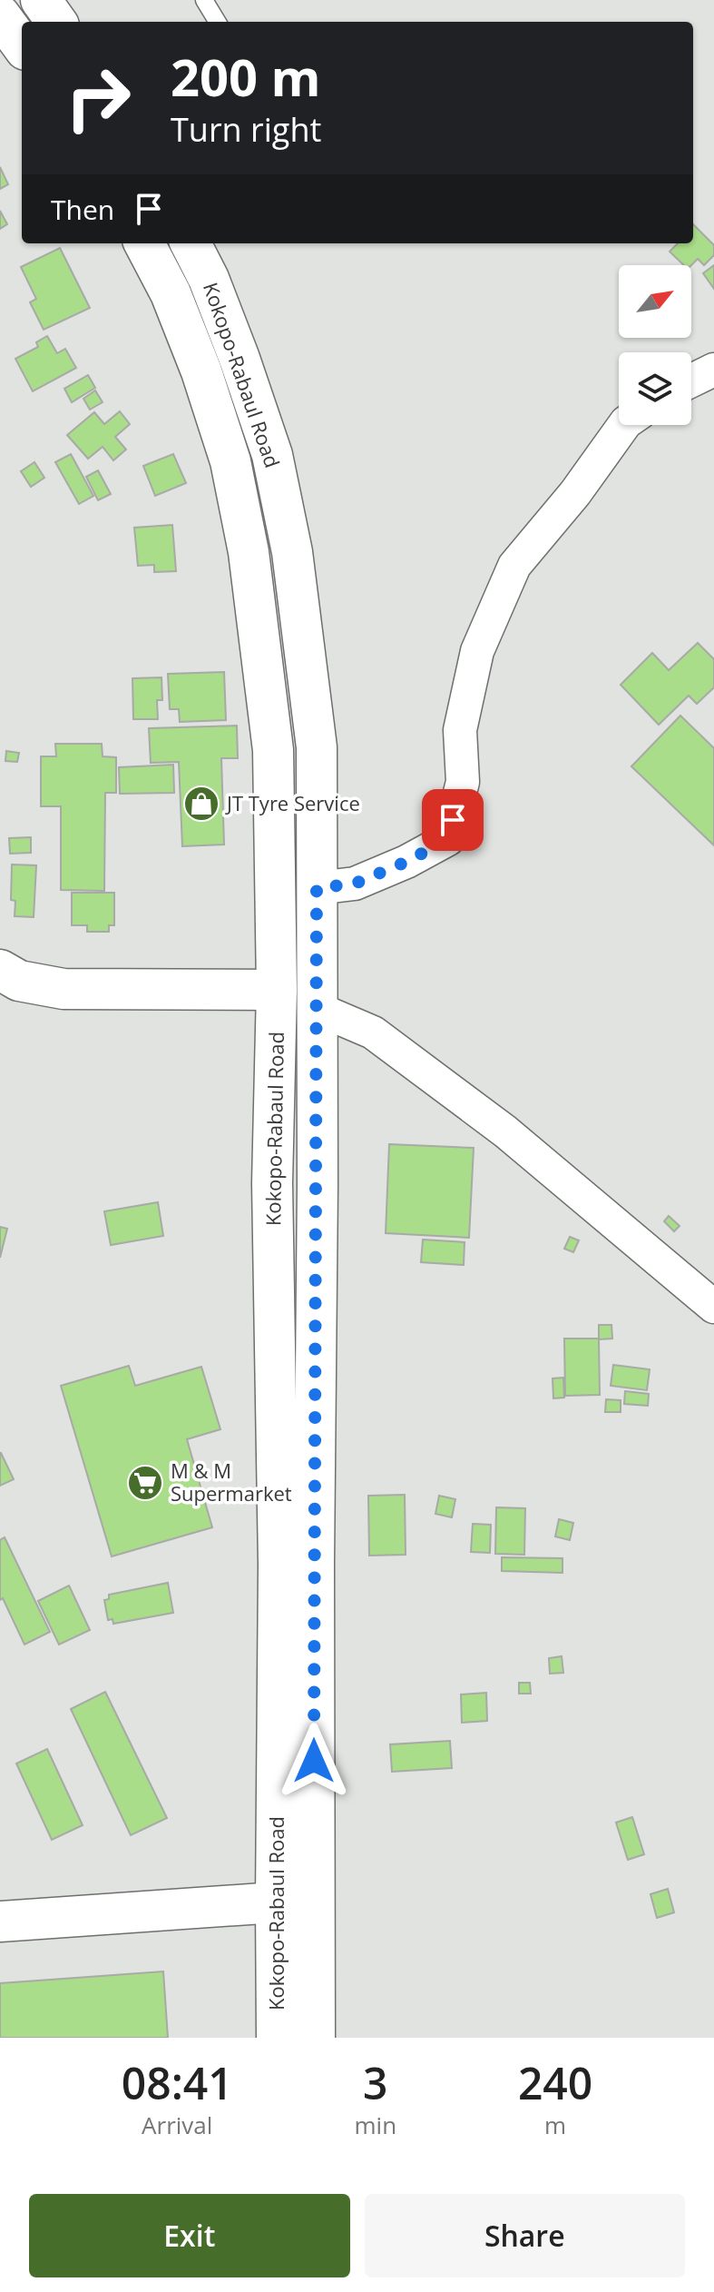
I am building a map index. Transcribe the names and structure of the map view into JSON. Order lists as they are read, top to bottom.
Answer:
{
  "streets": {
    "main road": ["Kokopo-Rabaul Road"]
  },
  "places": {
    "shop": ["JT Tyre Service"],
    "supermarket": ["M & M Supermarket"]
  },
  "north": "top right",
  "page": {
    "turn": ["200 m", "Turn right"],
    "then": "Then",
    "eta": [
      "08:41",
      "Arrival",
      "3",
      "min",
      "240",
      "m"
    ],
    "buttons": ["Exit", "Share"]
  }
}
